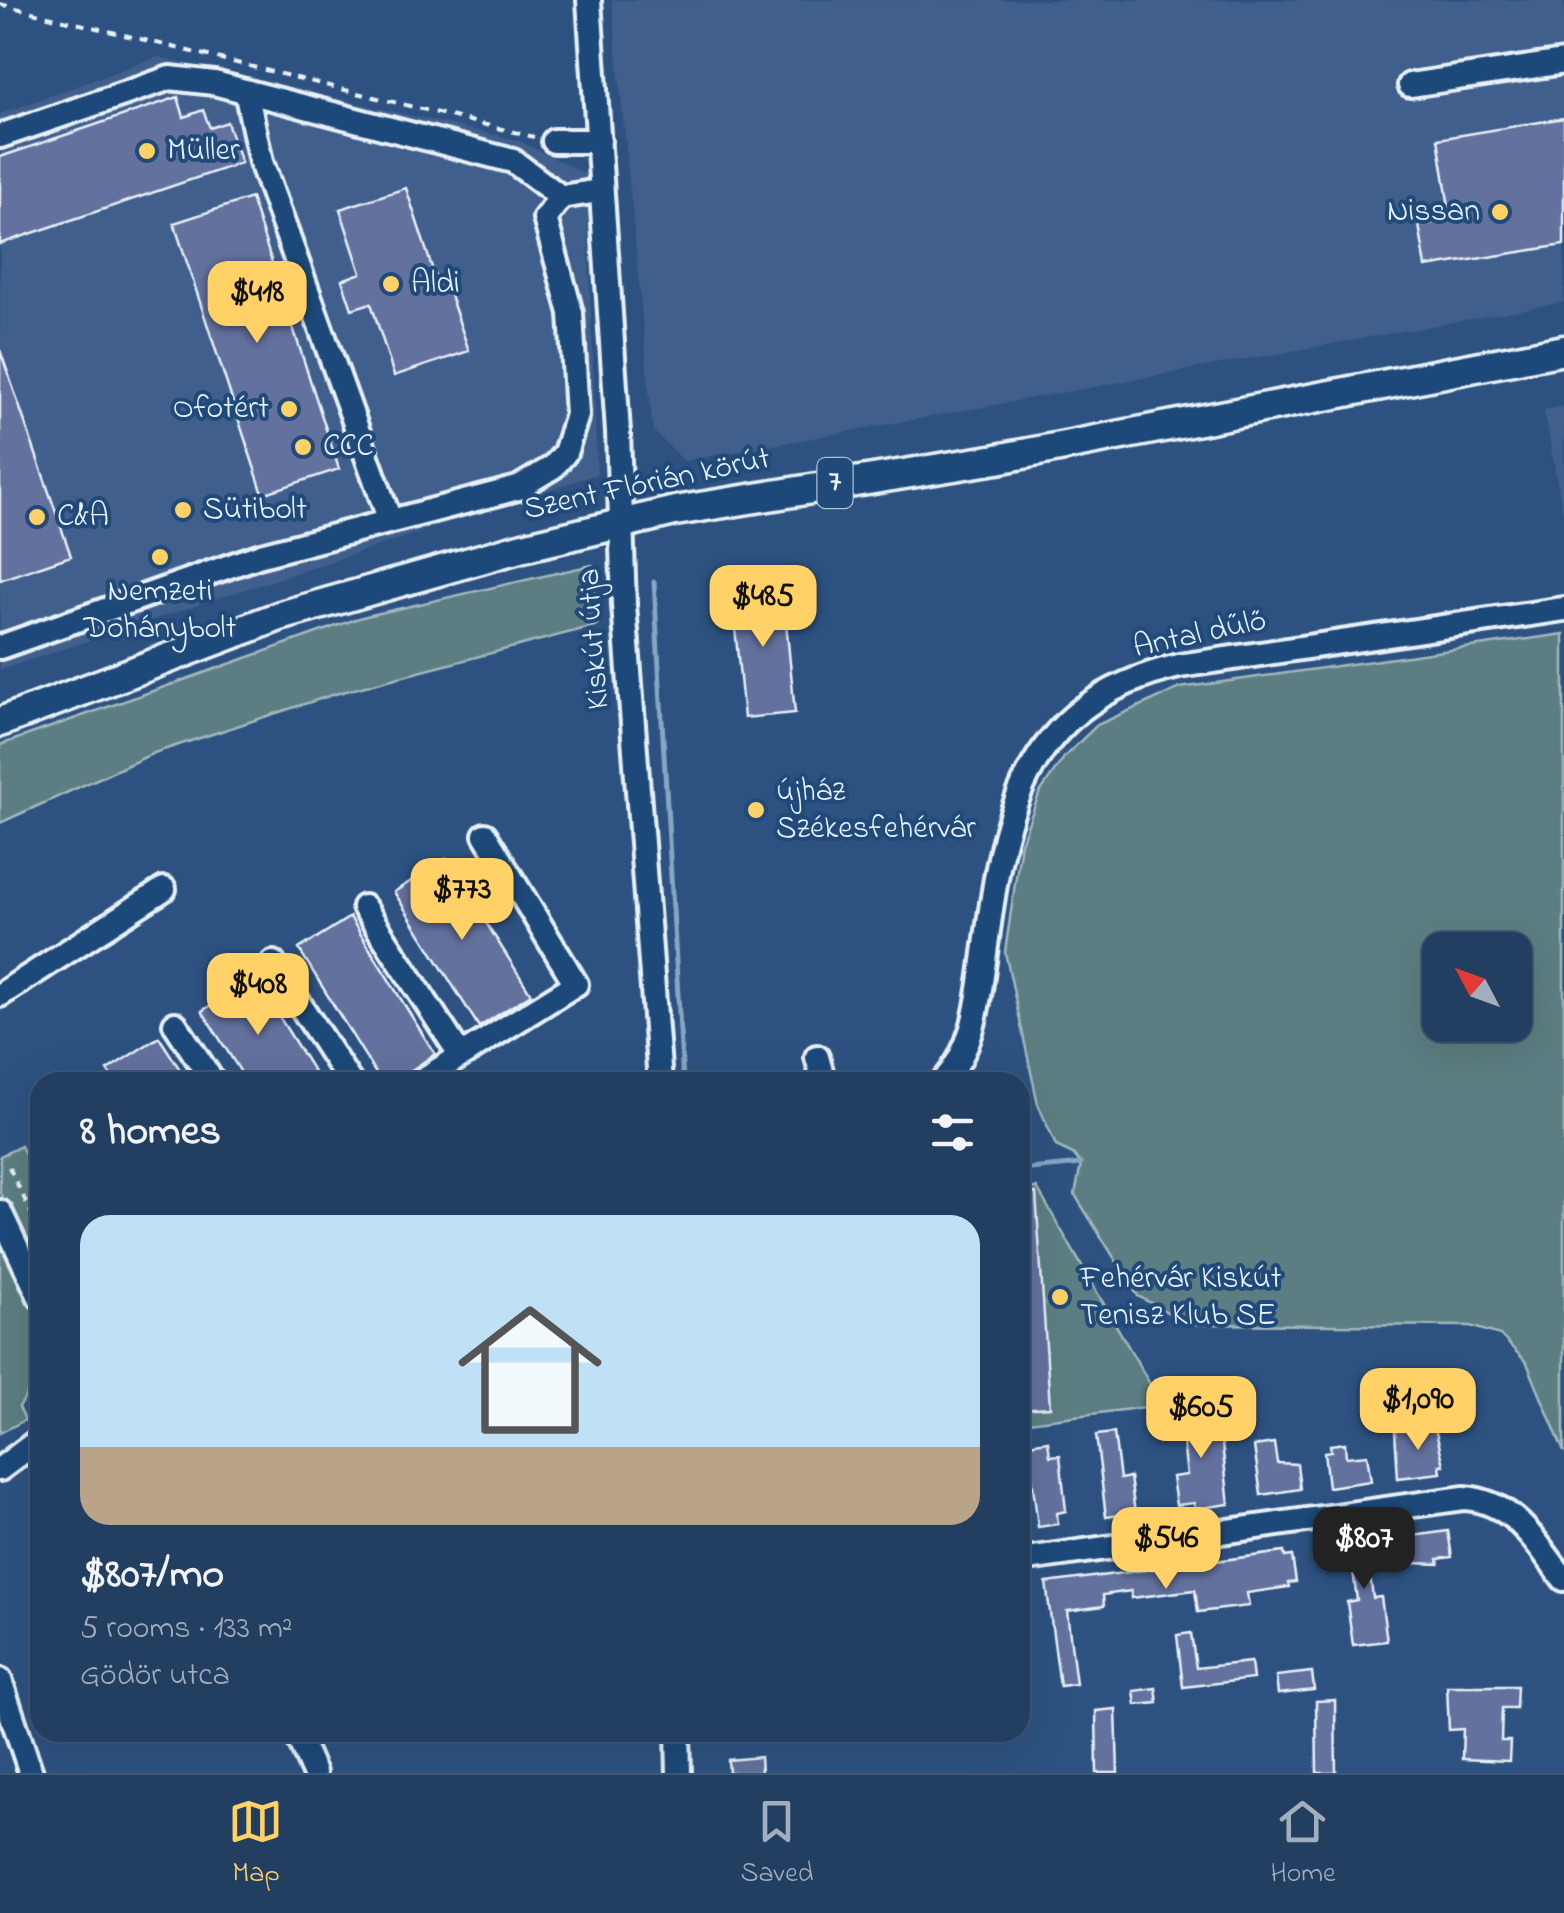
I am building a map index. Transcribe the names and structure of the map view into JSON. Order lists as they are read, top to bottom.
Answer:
{
  "streets": {
    "main road": ["7", "Szent Flórián körút"],
    "street": ["Antal dűlő", "Kiskút útja"]
  },
  "crossings": [
    ["Szent Flórián körút", "Kiskút útja"]
  ],
  "places": [
    "Müller",
    "Nissan",
    "Aldi",
    "Ofotért",
    "CCC",
    "Sütibolt",
    "C&A",
    "Nemzeti Dohánybolt",
    "újház Székesfehérvár",
    "Fehérvár Kiskút Tenisz Klub SE"
  ],
  "north": "top left",
  "page": {
    "price": [
      "$418",
      "$485",
      "$773",
      "$408",
      "$1,090",
      "$605",
      "$546",
      "$807"
    ],
    "heading": "8 homes",
    "list": [
      {
        "name": "$807/mo",
        "note": "5 rooms · 133 m² · Gödör utca"
      }
    ],
    "tabs": ["Map", "Saved", "Home"]
  }
}
